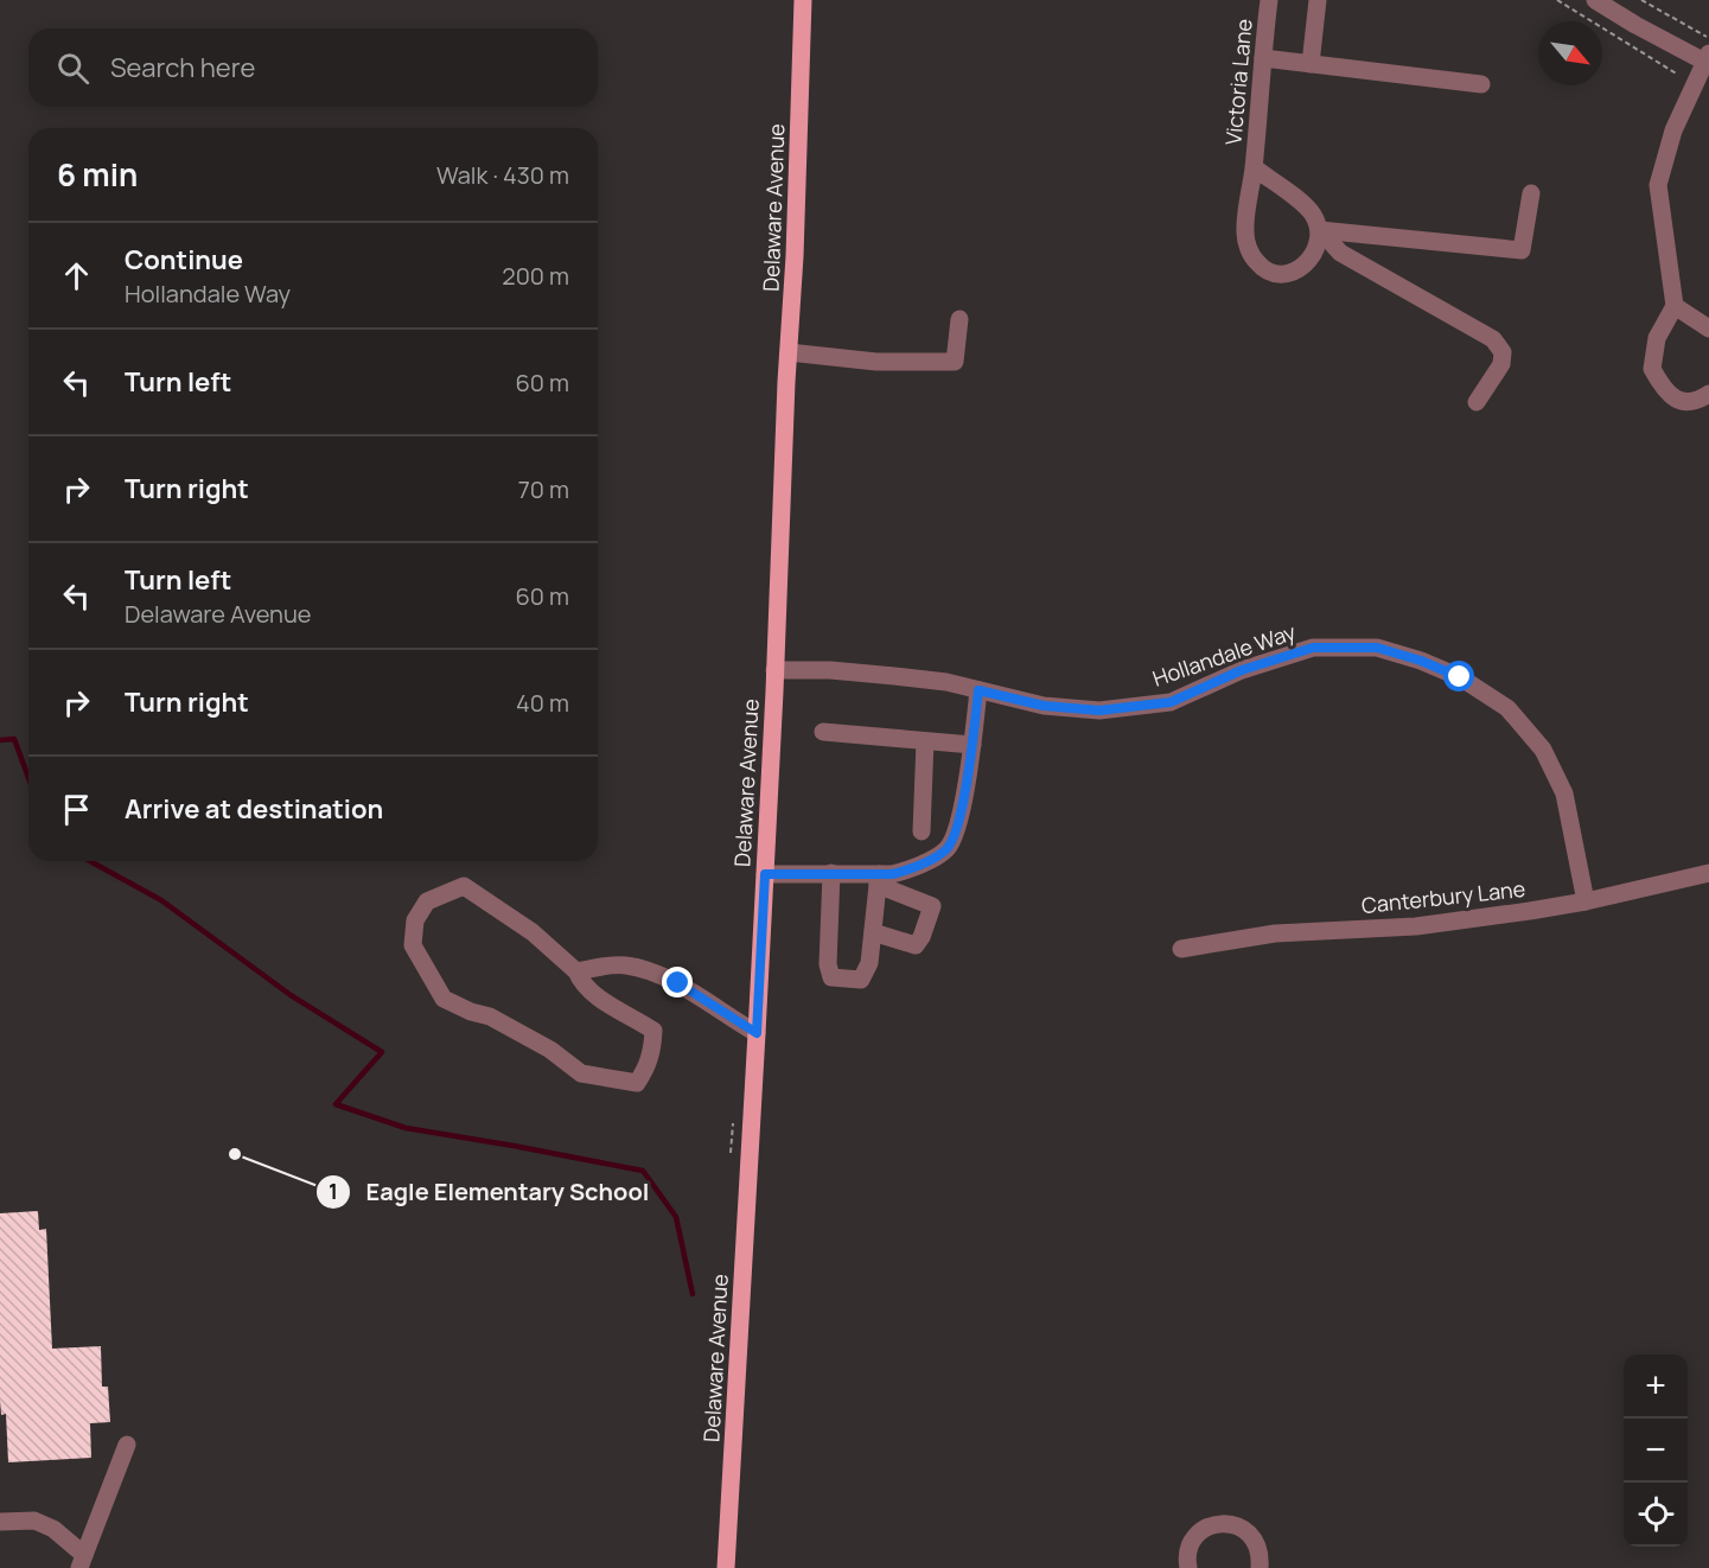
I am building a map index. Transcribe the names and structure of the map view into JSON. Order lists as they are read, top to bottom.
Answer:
{
  "streets": {
    "main road": ["Delaware Avenue"],
    "street": ["Victoria Lane", "Hollandale Way", "Canterbury Lane"]
  },
  "crossings": [
    ["Delaware Avenue", "Hollandale Way"],
    ["Hollandale Way", "Canterbury Lane"]
  ],
  "places": ["Eagle Elementary School"],
  "north": "bottom right",
  "page": {
    "search": "Search here",
    "heading": ["6 min", "Walk · 430 m"],
    "list": [
      ["Continue", "Hollandale Way", "200 m"],
      ["Turn left", "60 m"],
      ["Turn right", "70 m"],
      ["Turn left", "Delaware Avenue", "60 m"],
      ["Turn right", "40 m"],
      "Arrive at destination"
    ],
    "map_buttons": ["+", "−"]
  }
}
